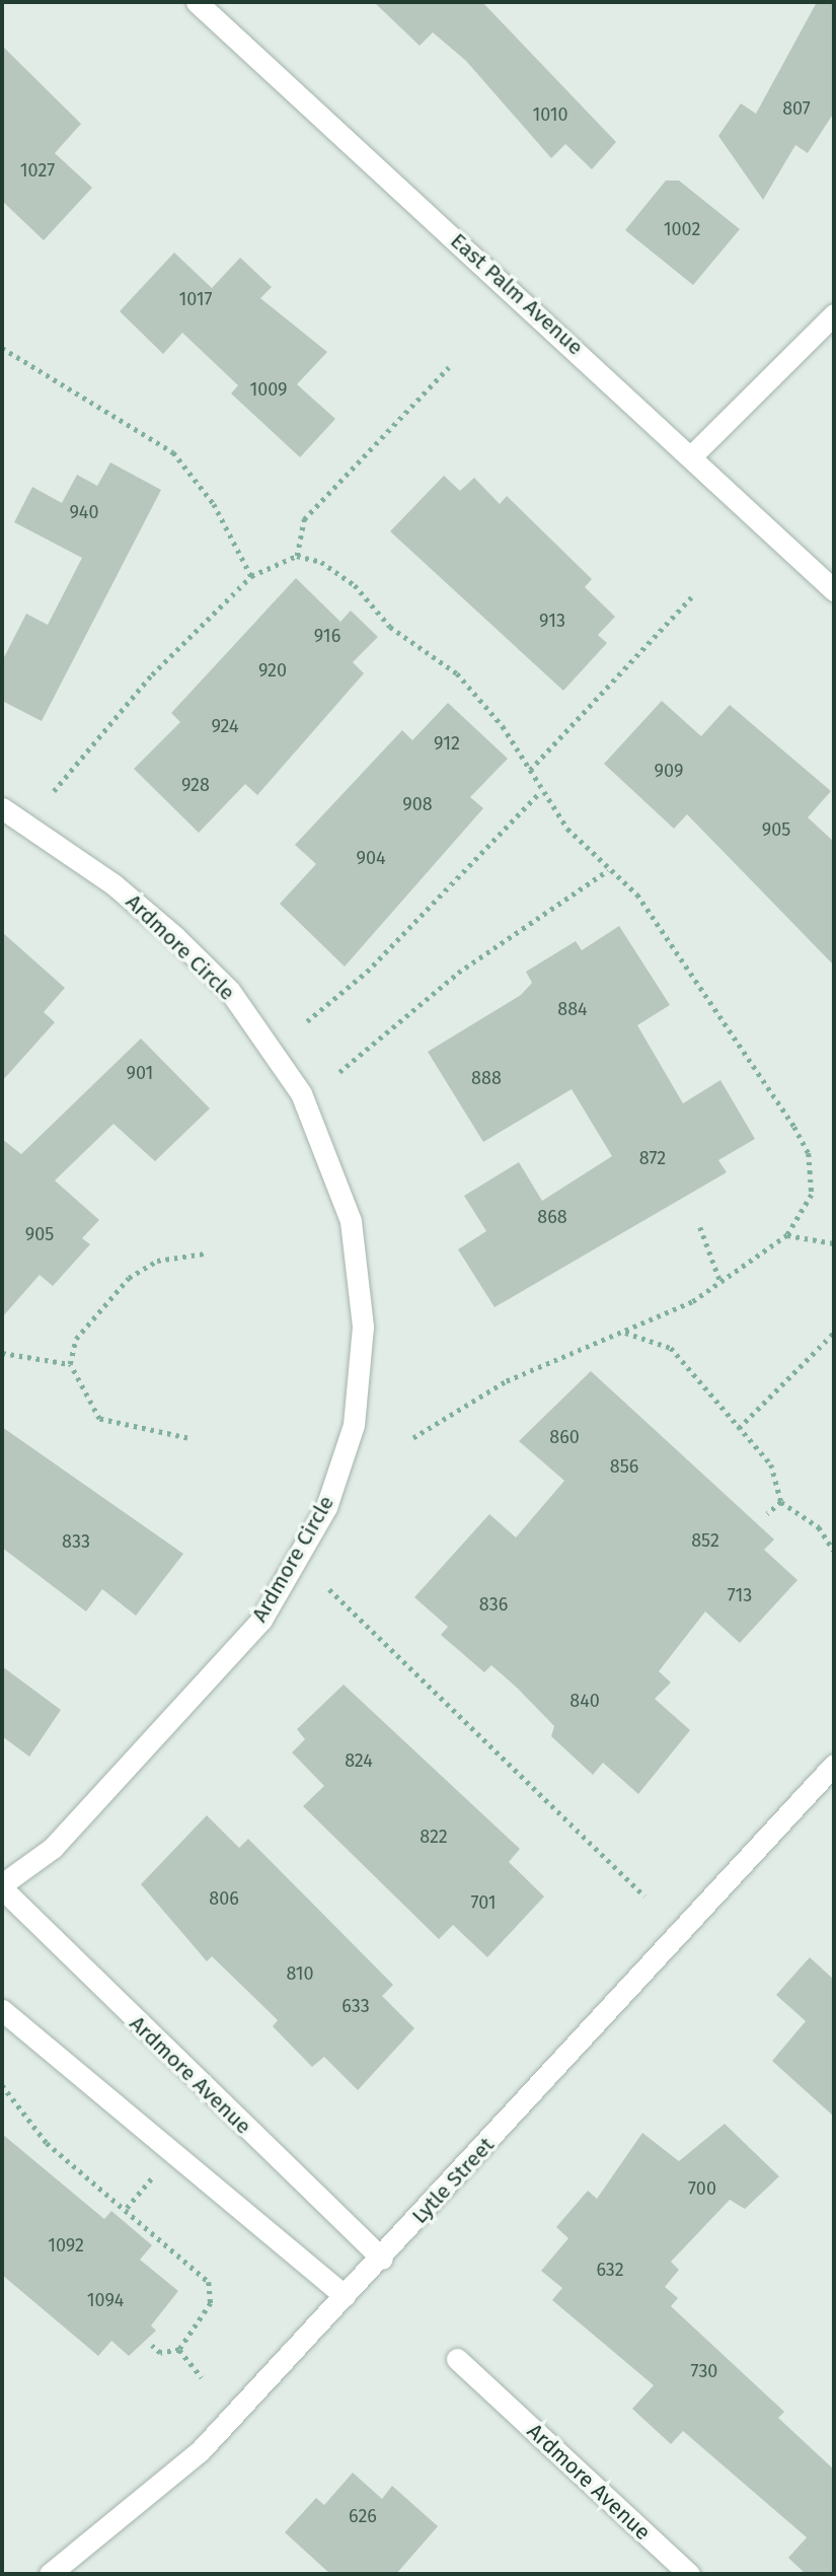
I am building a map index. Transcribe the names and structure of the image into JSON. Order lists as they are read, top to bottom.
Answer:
{
  "streets": {
    "street": [
      "East Palm Avenue",
      "Ardmore Circle",
      "Ardmore Avenue",
      "Lytle Street"
    ]
  },
  "crossings": [
    ["Ardmore Circle", "Ardmore Avenue"],
    ["Ardmore Avenue", "Lytle Street"]
  ],
  "house_numbers": [
    "807",
    "1010",
    "1027",
    "1002",
    "1017",
    "1009",
    "940",
    "913",
    "916",
    "920",
    "924",
    "912",
    "909",
    "928",
    "908",
    "905",
    "904",
    "884",
    "901",
    "888",
    "872",
    "868",
    "905",
    "860",
    "856",
    "852",
    "833",
    "713",
    "836",
    "840",
    "824",
    "822",
    "806",
    "701",
    "810",
    "633",
    "700",
    "1092",
    "632",
    "1094",
    "730",
    "626"
  ]
}
